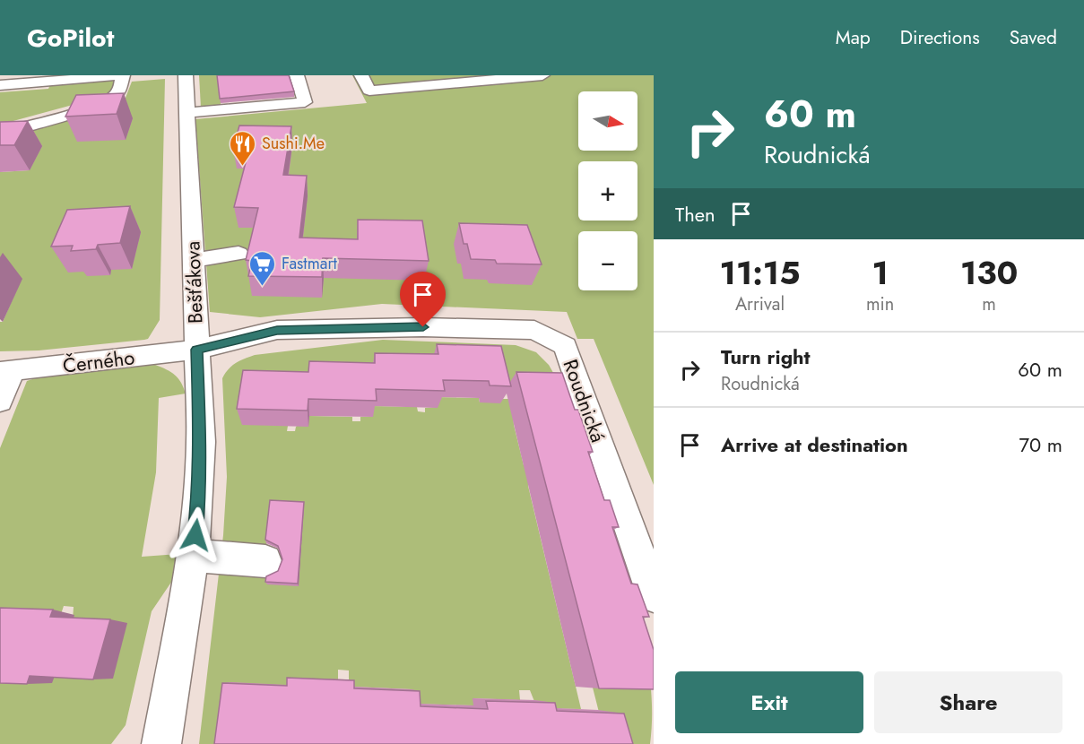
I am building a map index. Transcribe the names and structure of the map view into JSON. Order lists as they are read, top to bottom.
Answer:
{
  "streets": {
    "street": ["Bešťákova", "Černého", "Roudnická"]
  },
  "crossings": [
    ["Bešťákova", "Černého"],
    ["Bešťákova", "Roudnická"],
    ["Černého", "Roudnická"]
  ],
  "places": {
    "restaurant": ["Sushi.Me"],
    "supermarket": ["Fastmart"]
  },
  "north": "right",
  "page": {
    "header": "GoPilot",
    "nav": ["Map", "Directions", "Saved"],
    "turn": ["60 m", "Roudnická"],
    "map_buttons": ["+", "−"],
    "then": "Then",
    "eta": [
      "11:15",
      "Arrival",
      "1",
      "min",
      "130",
      "m"
    ],
    "list": [
      {
        "name": "Turn right",
        "note": "Roudnická",
        "value": "60 m"
      },
      {
        "name": "Arrive at destination",
        "value": "70 m"
      }
    ],
    "buttons": ["Exit", "Share"]
  }
}
